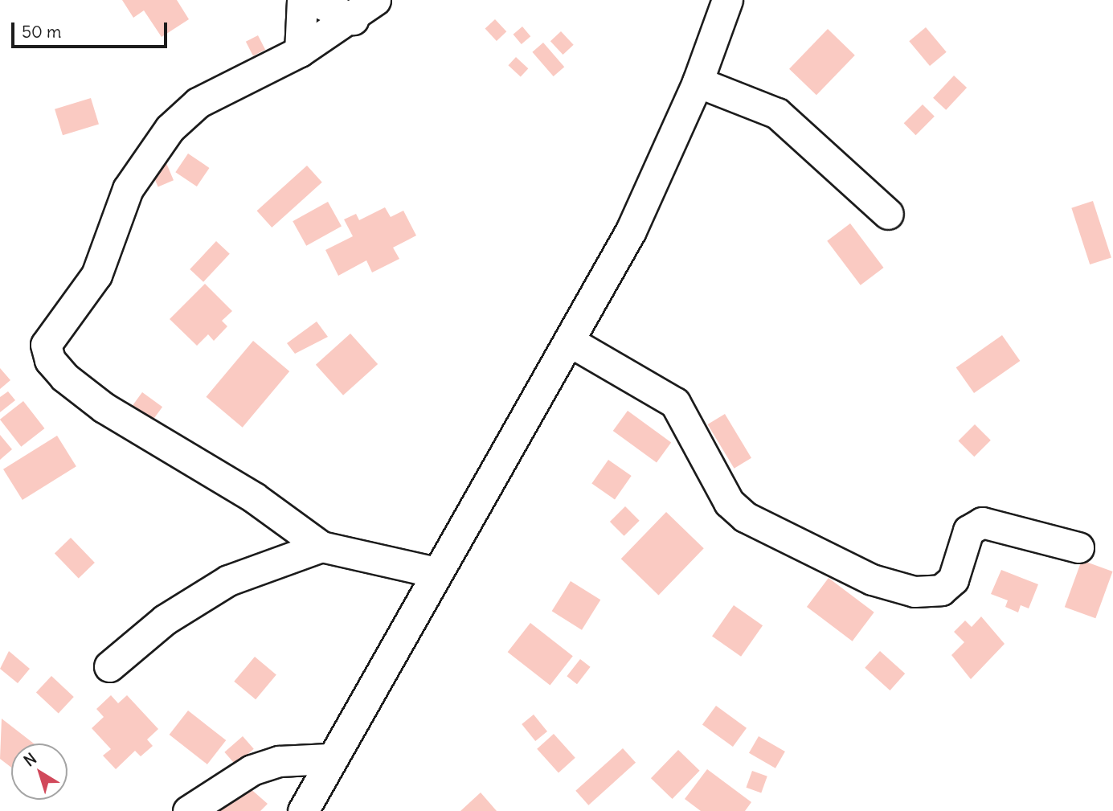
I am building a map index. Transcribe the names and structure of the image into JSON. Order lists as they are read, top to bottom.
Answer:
{
  "scale_bar": "50 m",
  "north": "top left"
}
